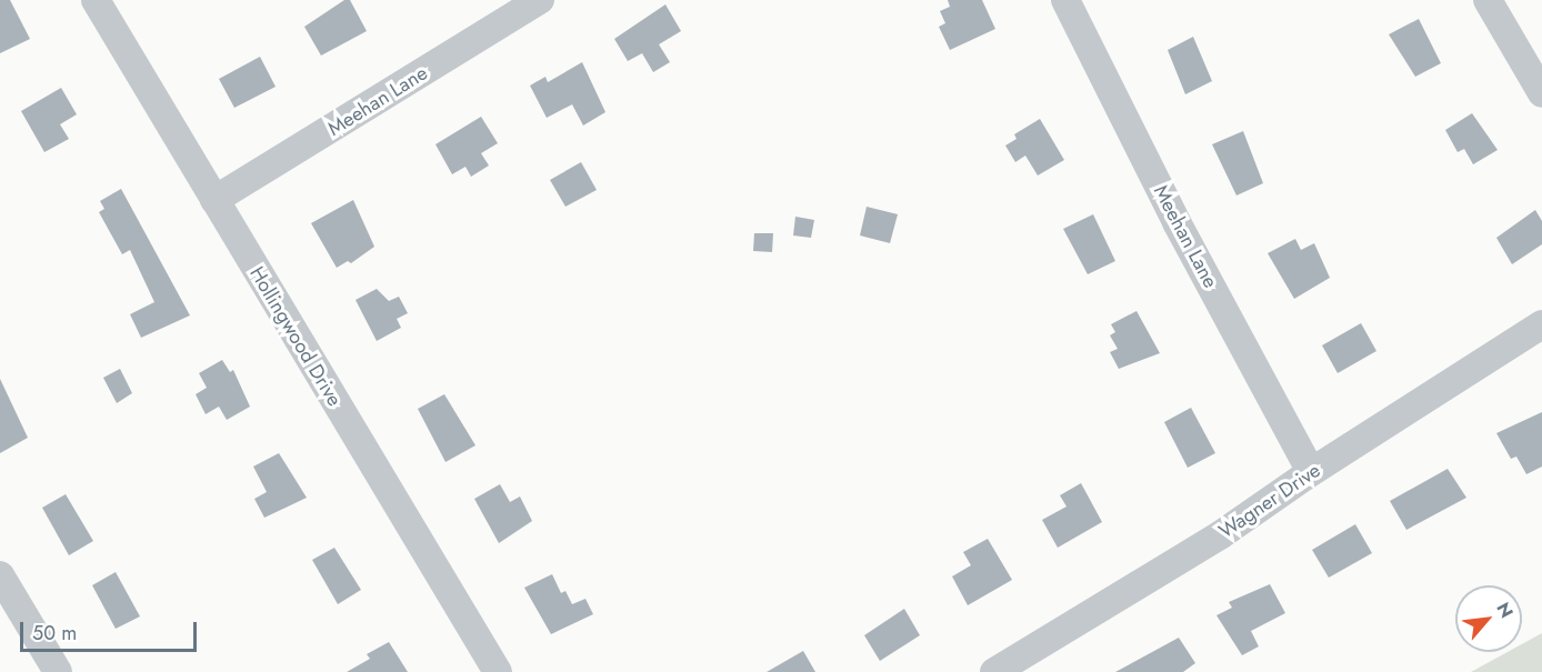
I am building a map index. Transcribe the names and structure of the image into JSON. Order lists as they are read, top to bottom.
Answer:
{
  "streets": {
    "street": ["Meehan Lane", "Hollingwood Drive", "Wagner Drive"]
  },
  "crossings": [
    ["Meehan Lane", "Hollingwood Drive"],
    ["Meehan Lane", "Wagner Drive"]
  ],
  "scale_bar": "50 m",
  "north": "top right"
}
